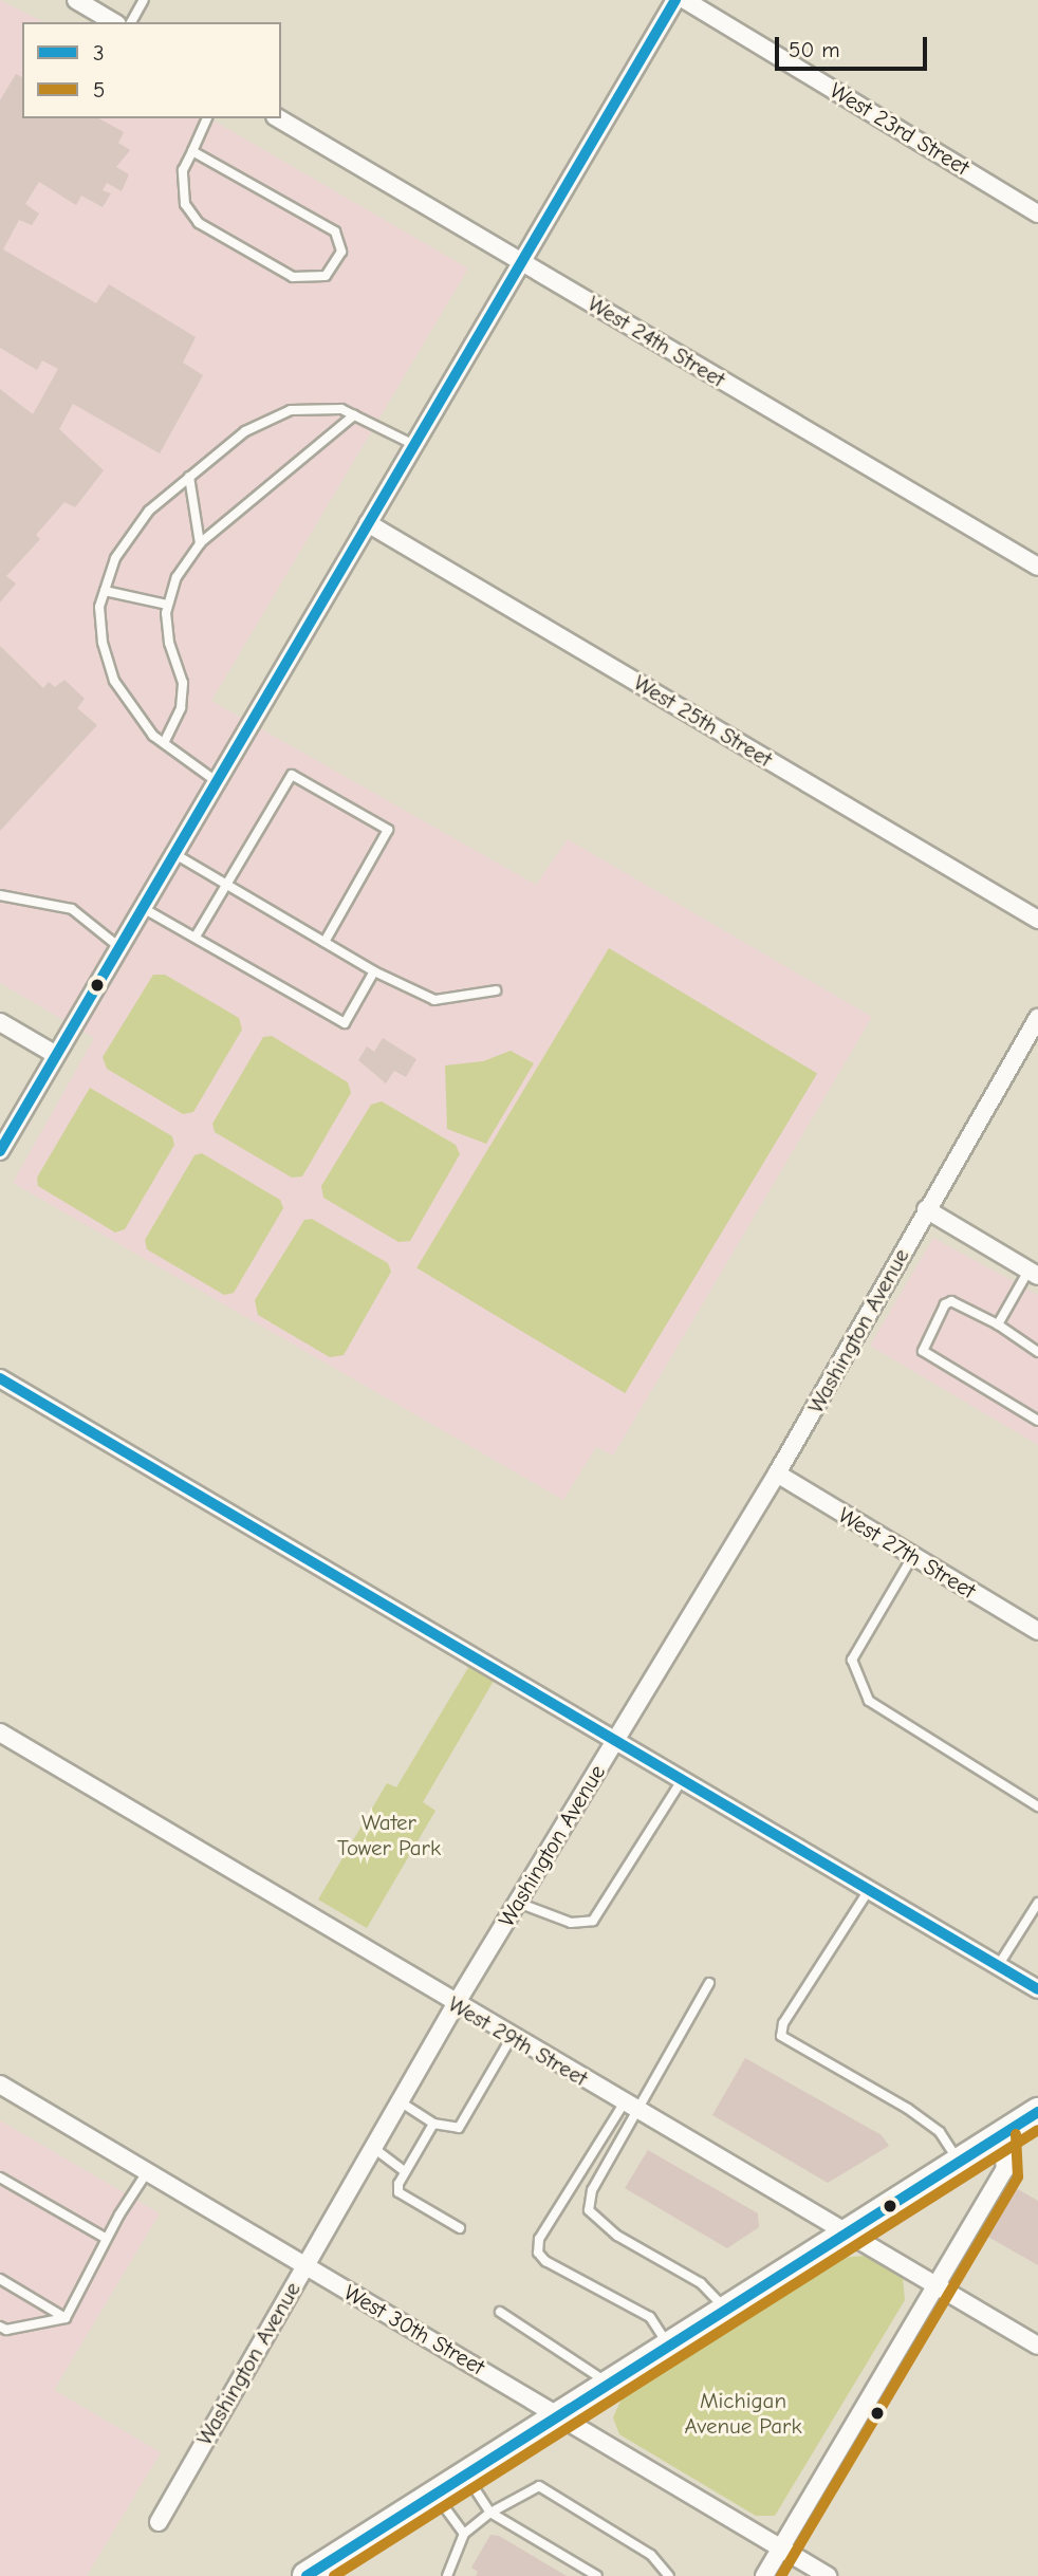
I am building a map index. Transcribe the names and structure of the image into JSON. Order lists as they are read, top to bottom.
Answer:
{
  "streets": {
    "street": [
      "West 23rd Street",
      "West 24th Street",
      "West 25th Street",
      "Washington Avenue",
      "West 27th Street",
      "West 29th Street",
      "West 30th Street"
    ]
  },
  "crossings": [
    ["Washington Avenue", "West 27th Street"],
    ["Washington Avenue", "West 29th Street"],
    ["Washington Avenue", "West 30th Street"]
  ],
  "parks": ["Water Tower Park", "Michigan Avenue Park"],
  "lines": ["transit line 3", "transit line 5"],
  "legend": ["3", "5"],
  "scale_bar": "50 m"
}
